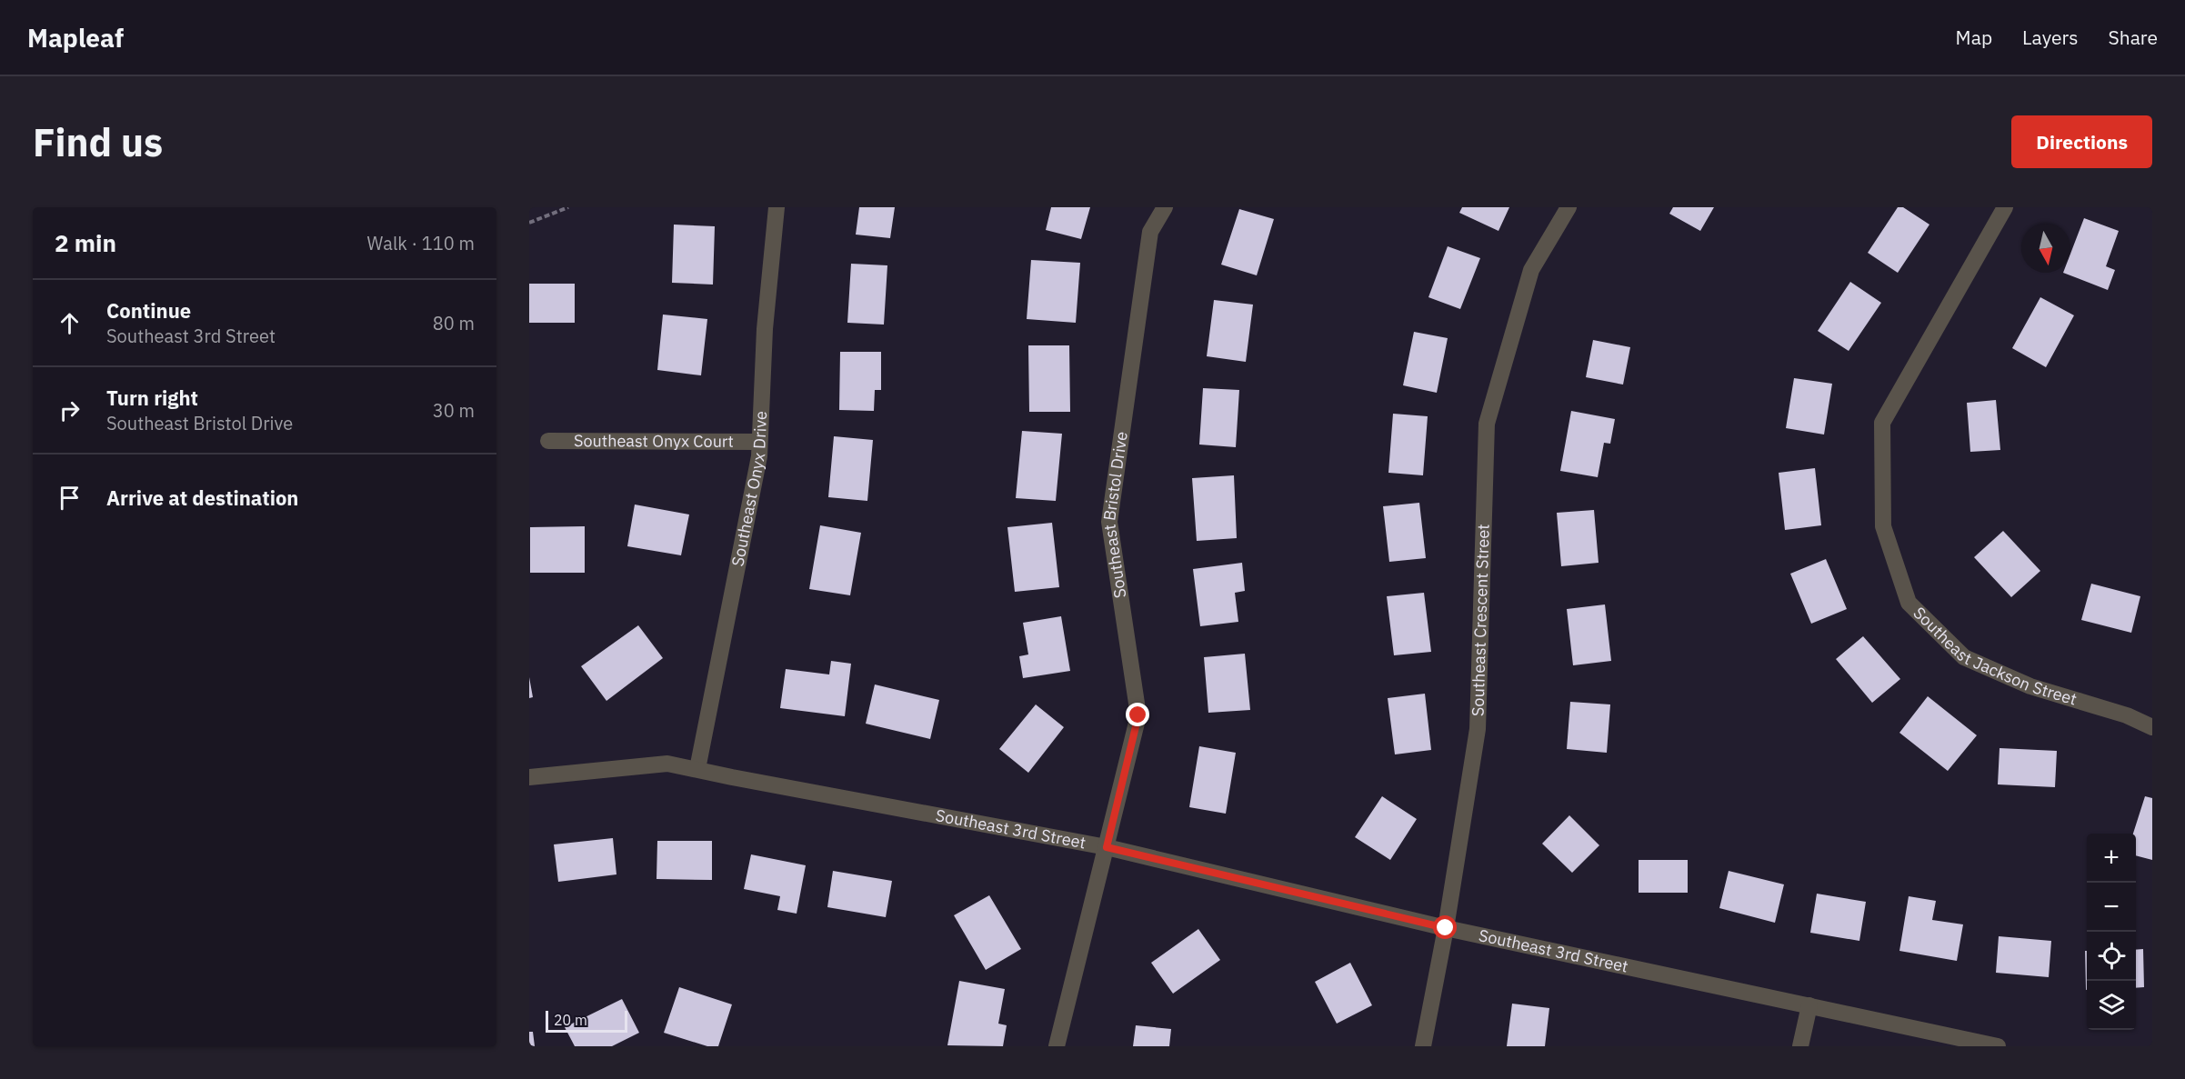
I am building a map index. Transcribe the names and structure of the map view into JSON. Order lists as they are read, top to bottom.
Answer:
{
  "streets": {
    "street": [
      "Southeast Onyx Court",
      "Southeast Onyx Drive",
      "Southeast Bristol Drive",
      "Southeast Crescent Street",
      "Southeast Jackson Street",
      "Southeast 3rd Street"
    ]
  },
  "crossings": [
    ["Southeast Onyx Court", "Southeast Onyx Drive"],
    ["Southeast Onyx Drive", "Southeast 3rd Street"],
    ["Southeast Bristol Drive", "Southeast 3rd Street"],
    ["Southeast Crescent Street", "Southeast 3rd Street"]
  ],
  "scale_bar": "20 m",
  "north": "bottom",
  "page": {
    "header": "Mapleaf",
    "nav": ["Map", "Layers", "Share"],
    "buttons": "Directions",
    "title": "Find us",
    "heading": ["2 min", "Walk · 110 m"],
    "list": [
      ["Continue", "Southeast 3rd Street", "80 m"],
      ["Turn right", "Southeast Bristol Drive", "30 m"],
      "Arrive at destination"
    ],
    "map_buttons": ["+", "−"],
    "scale": "20 m"
  }
}
